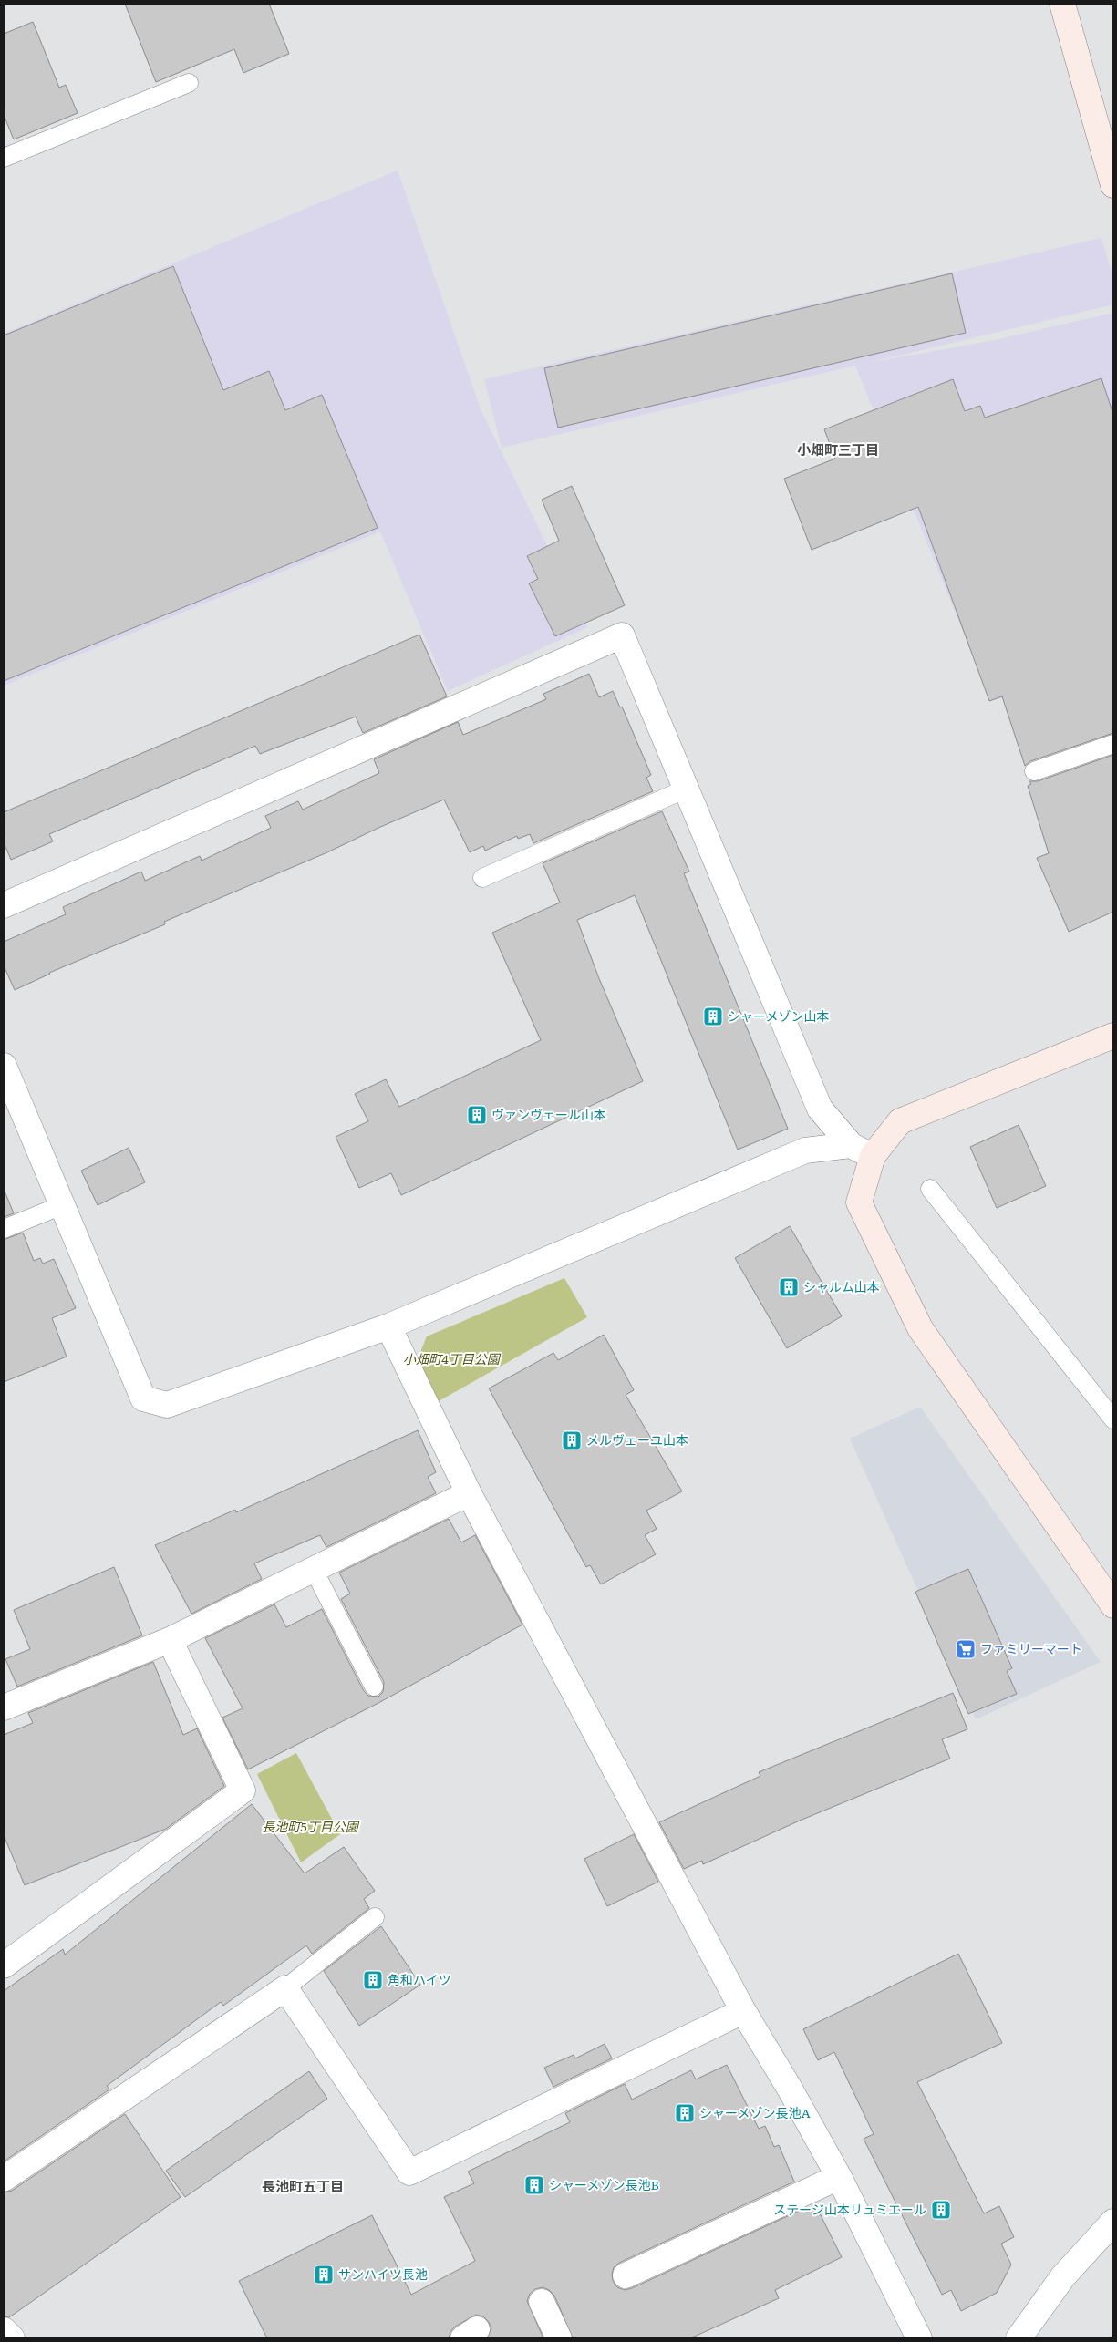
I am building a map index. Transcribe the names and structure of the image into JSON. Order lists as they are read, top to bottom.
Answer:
{
  "districts": ["小畑町三丁目", "長池町五丁目"],
  "parks": ["小畑町4丁目公園", "長池町5丁目公園"],
  "places": {
    "building": [
      "シャーメゾン山本",
      "ヴァンヴェール山本",
      "シャルム山本",
      "メルヴェーユ山本",
      "角和ハイツ",
      "シャーメゾン長池A",
      "シャーメゾン長池B",
      "ステージ山本リュミエール",
      "サンハイツ長池"
    ],
    "supermarket": ["ファミリーマート"]
  }
}
